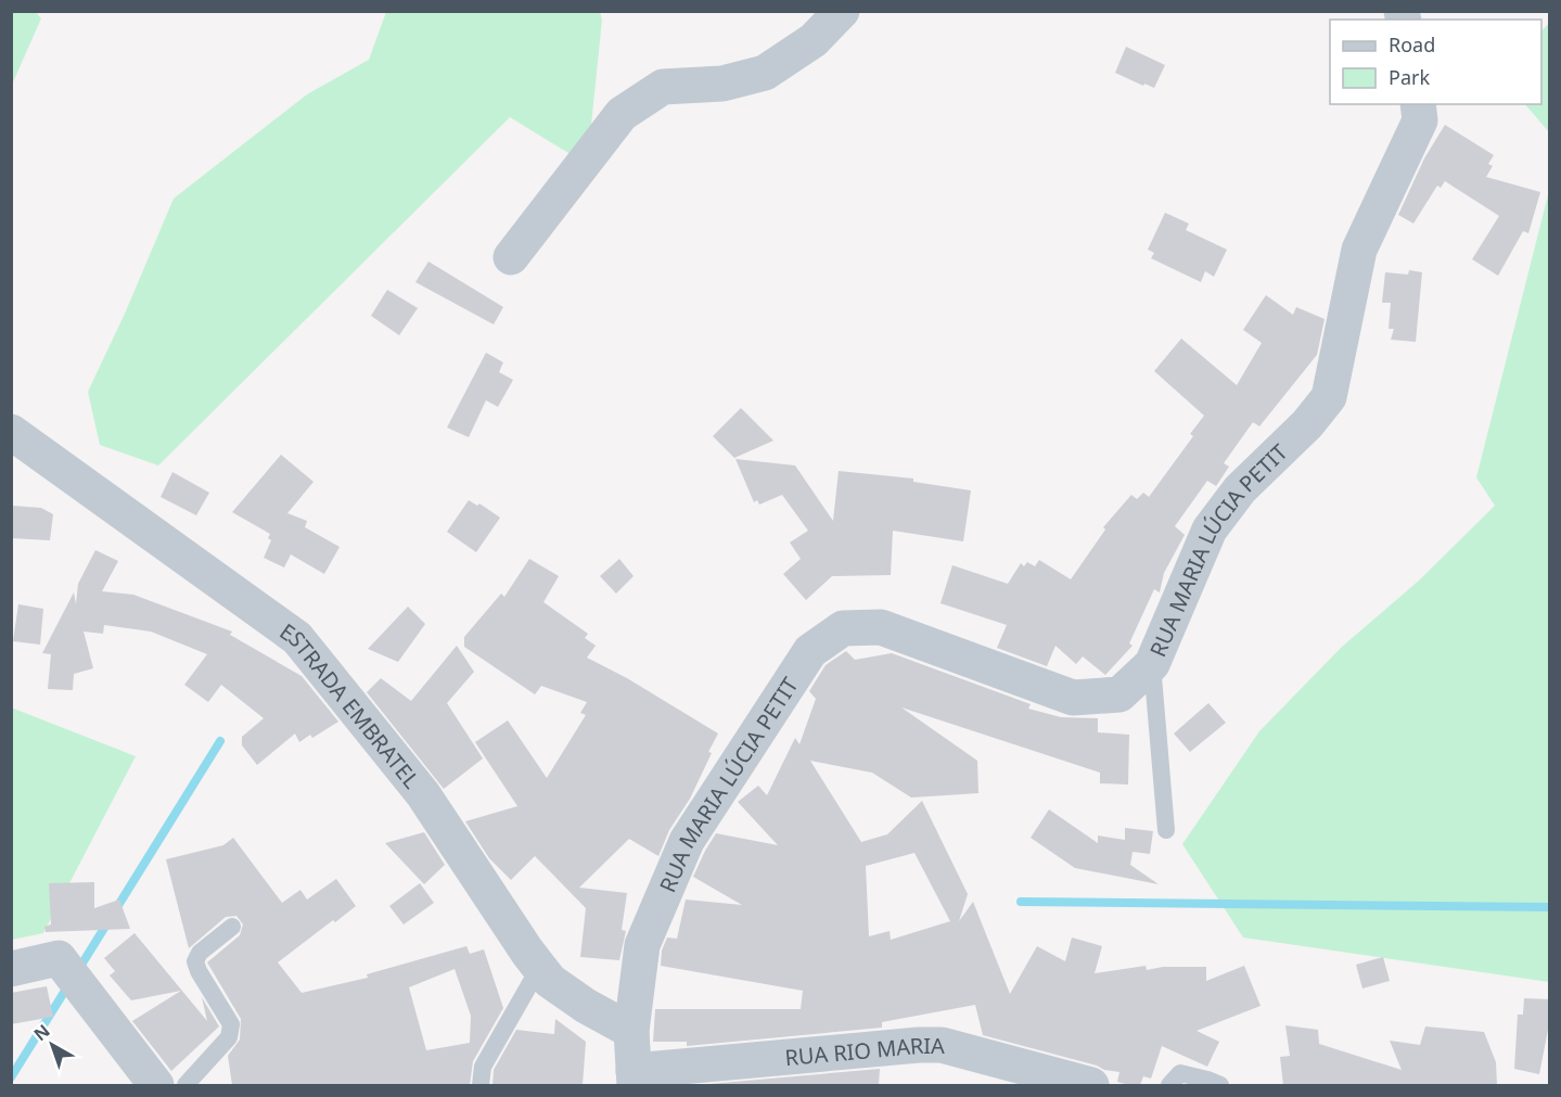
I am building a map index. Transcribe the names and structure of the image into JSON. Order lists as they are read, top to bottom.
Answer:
{
  "streets": {
    "street": ["RUA MARIA LÚCIA PETIT", "ESTRADA EMBRATEL", "RUA RIO MARIA"]
  },
  "crossings": [
    ["RUA MARIA LÚCIA PETIT", "ESTRADA EMBRATEL"],
    ["RUA MARIA LÚCIA PETIT", "RUA RIO MARIA"]
  ],
  "legend": ["Road", "Park"],
  "north": "top left"
}
